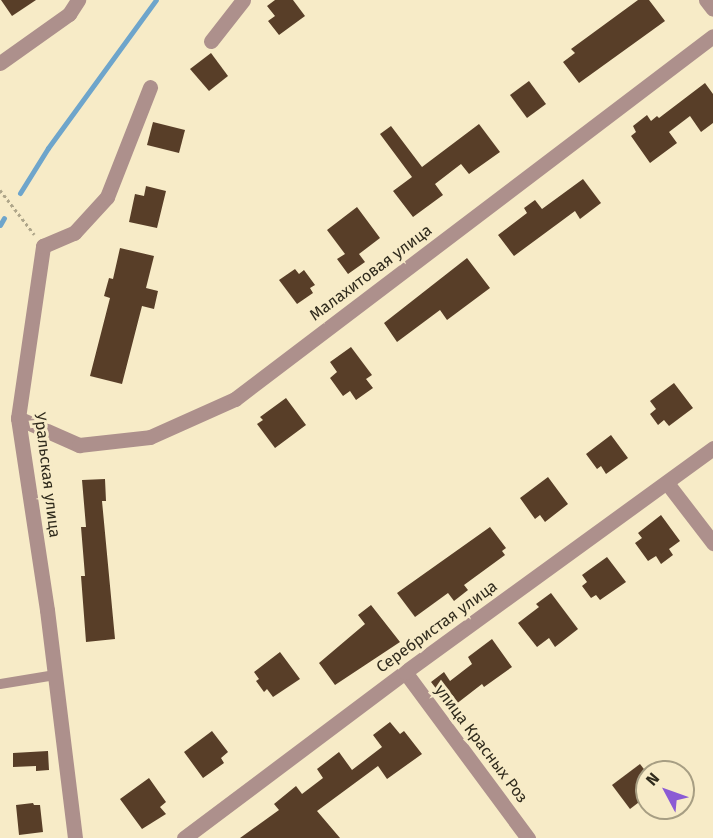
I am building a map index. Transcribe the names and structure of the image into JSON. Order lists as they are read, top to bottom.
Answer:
{
  "streets": {
    "street": [
      "Малахитовая улица",
      "Уральская улица",
      "Серебристая улица",
      "улица Красных Роз"
    ]
  },
  "crossings": [
    ["Малахитовая улица", "Уральская улица"],
    ["Серебристая улица", "улица Красных Роз"]
  ],
  "north": "top left"
}
